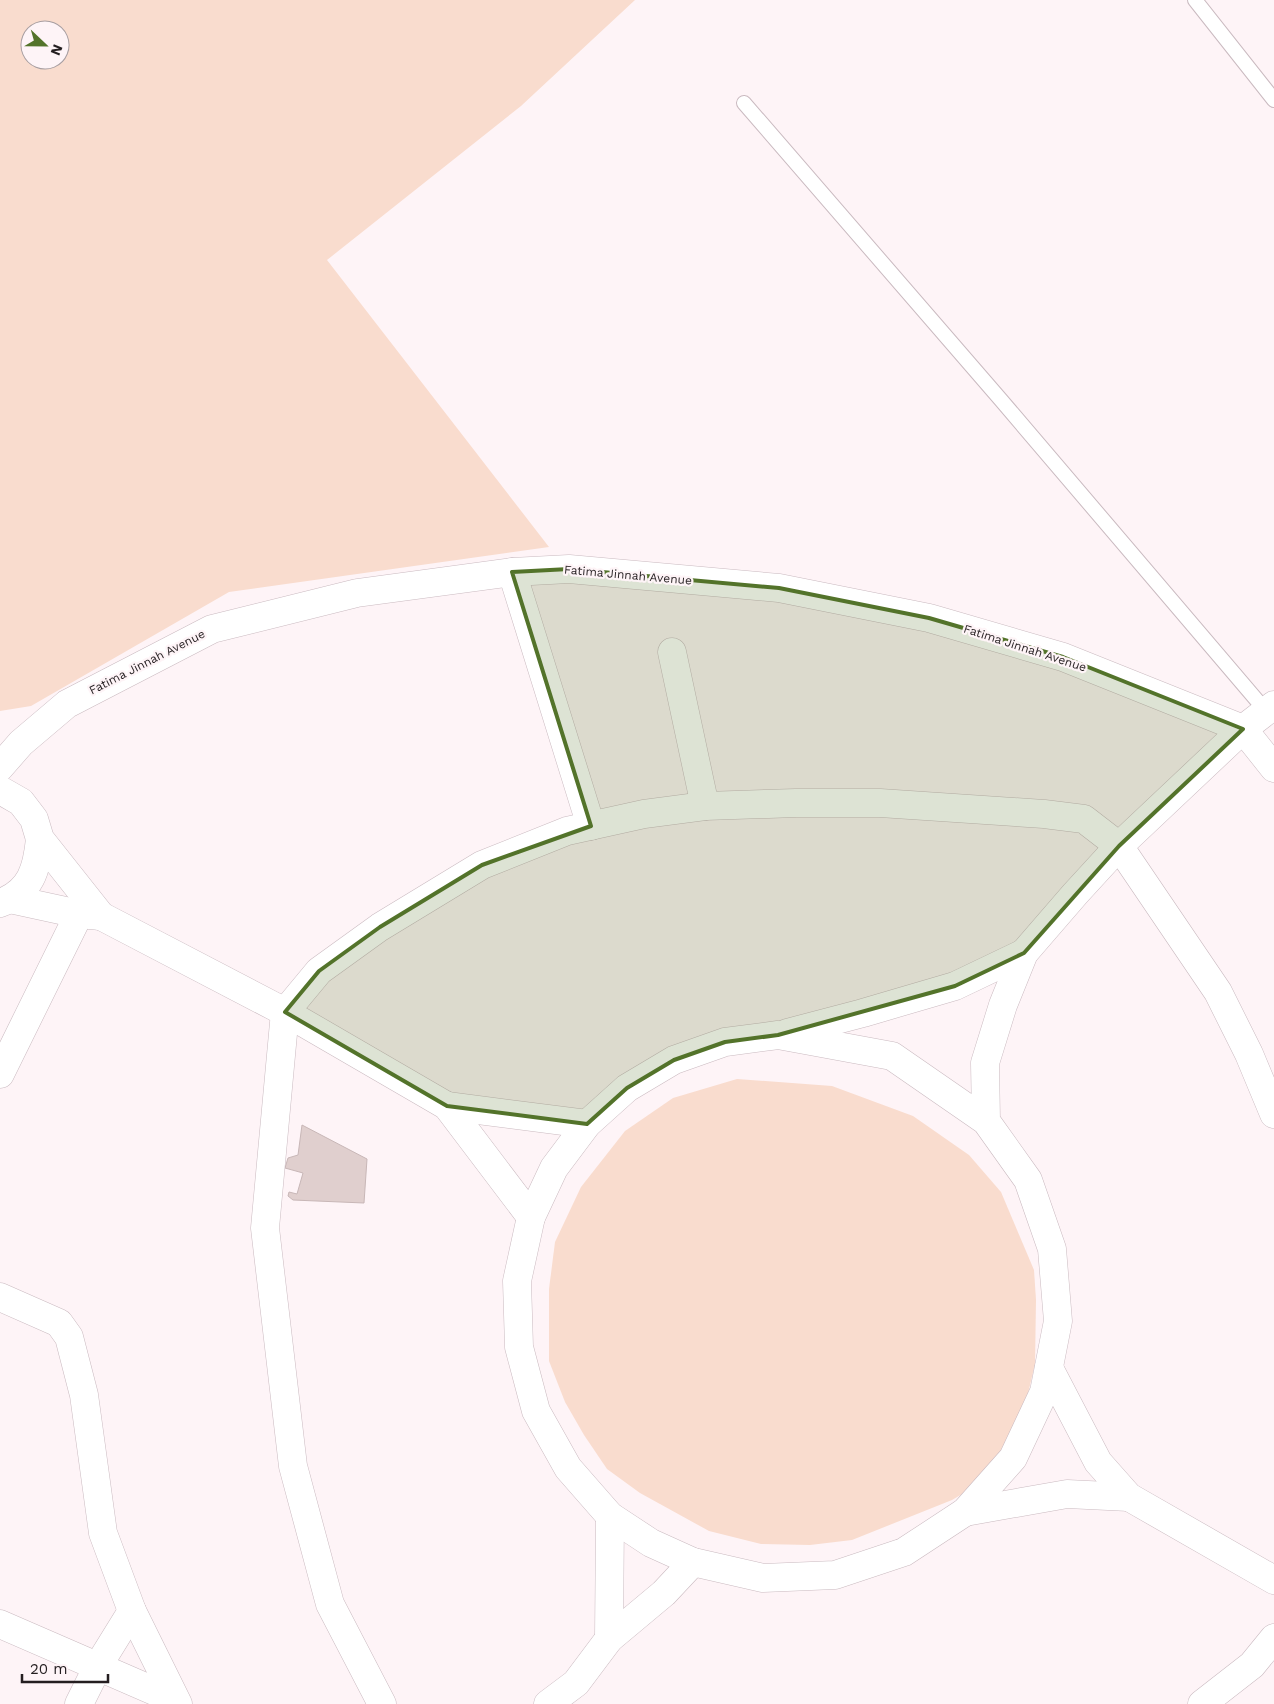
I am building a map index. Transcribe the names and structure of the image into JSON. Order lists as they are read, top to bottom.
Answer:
{
  "streets": {
    "street": ["Fatima Jinnah Avenue"]
  },
  "scale_bar": "20 m",
  "north": "right"
}
